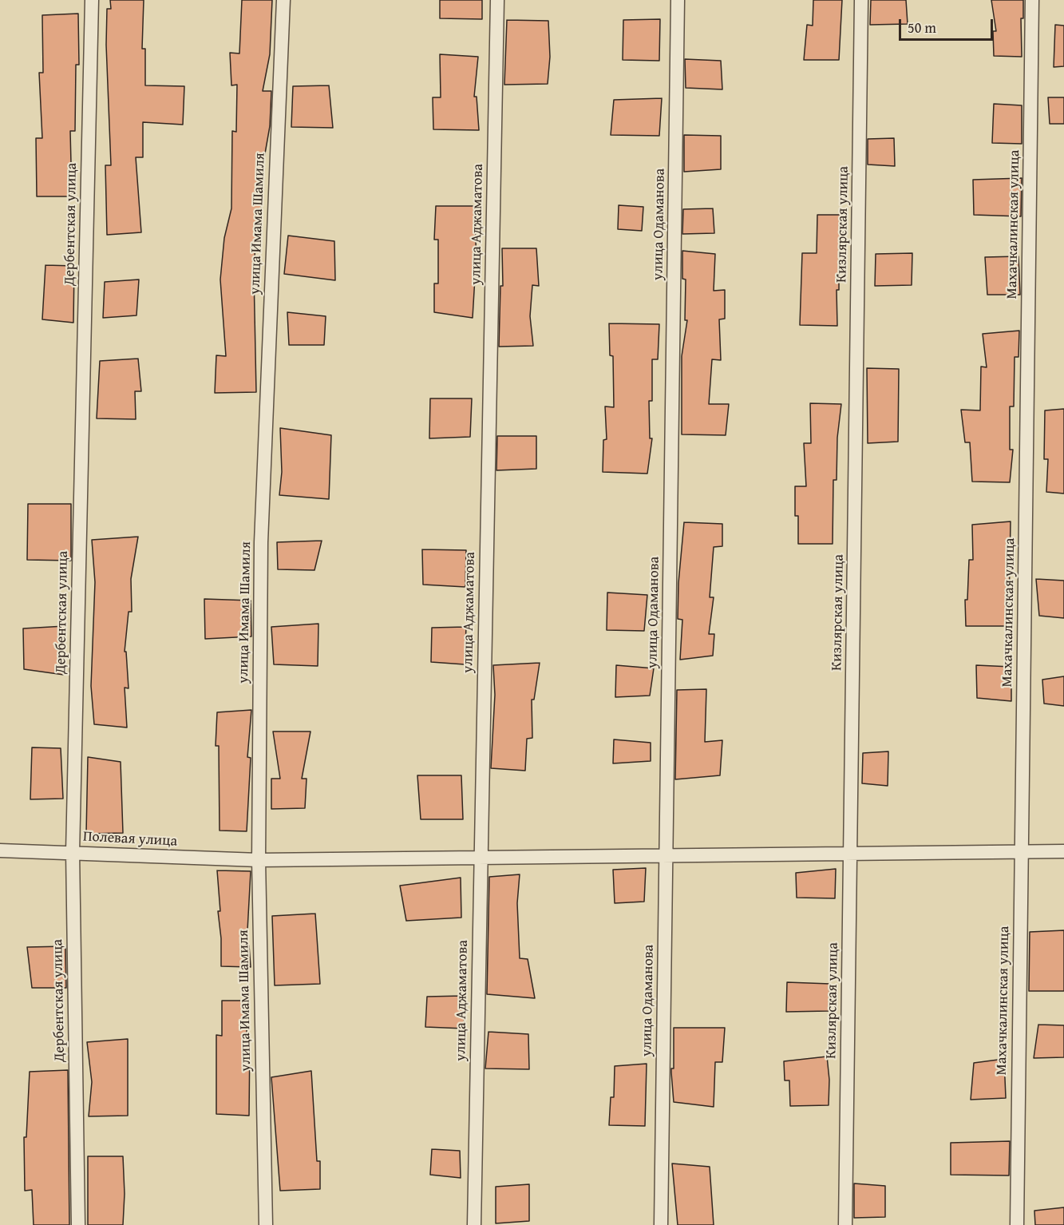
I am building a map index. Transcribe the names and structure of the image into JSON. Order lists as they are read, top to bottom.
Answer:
{
  "streets": {
    "street": [
      "улица Имама Шамиля",
      "Дербентская улица",
      "улица Аджаматова",
      "улица Одаманова",
      "Кизлярская улица",
      "Махачкалинская улица",
      "Полевая улица"
    ]
  },
  "crossings": [
    ["улица Имама Шамиля", "Полевая улица"],
    ["Дербентская улица", "Полевая улица"],
    ["улица Аджаматова", "Полевая улица"],
    ["улица Одаманова", "Полевая улица"],
    ["Кизлярская улица", "Полевая улица"],
    ["Махачкалинская улица", "Полевая улица"]
  ],
  "scale_bar": "50 m"
}
